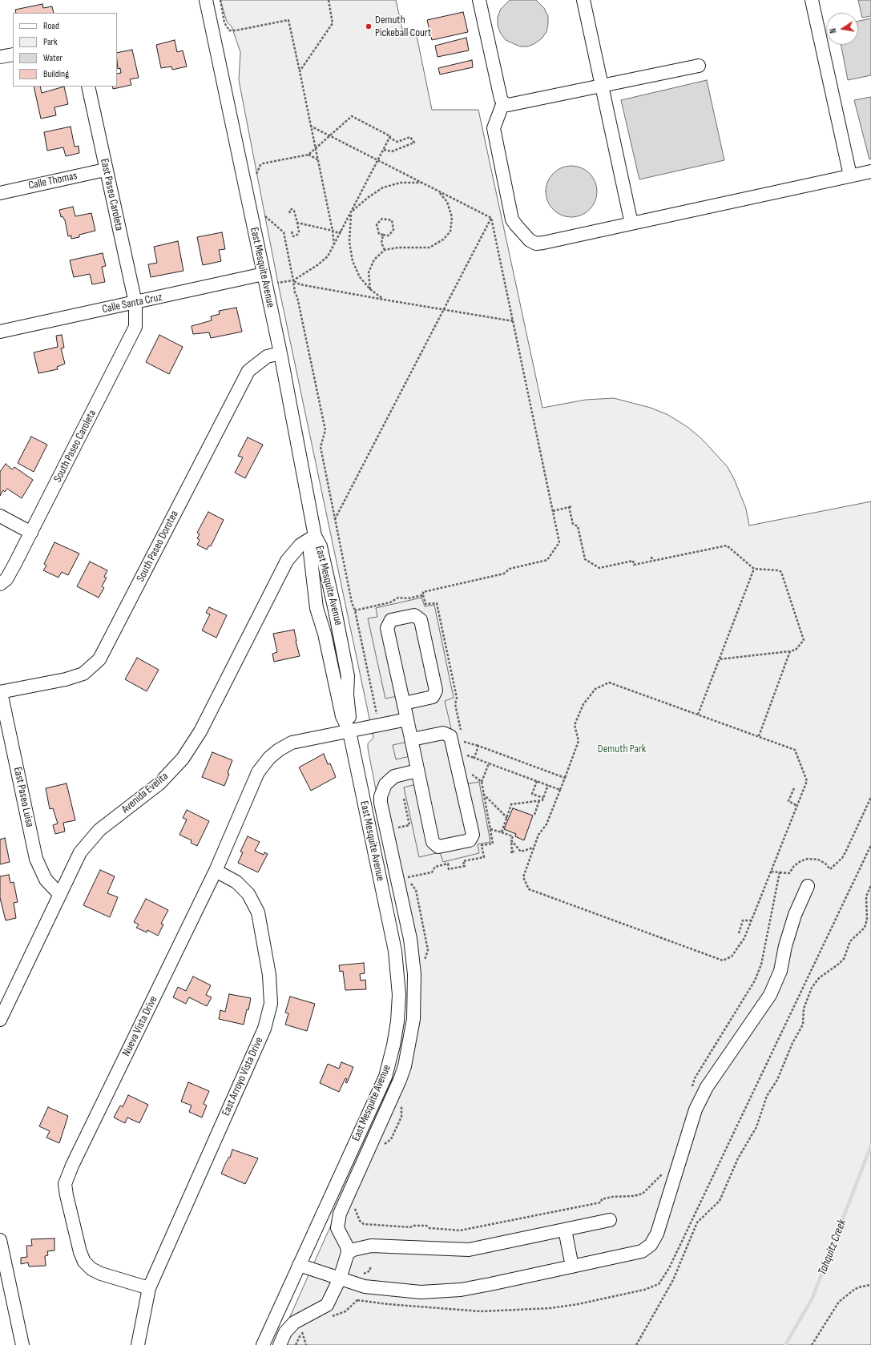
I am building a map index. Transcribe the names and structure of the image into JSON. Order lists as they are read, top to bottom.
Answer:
{
  "streets": {
    "street": [
      "Calle Thomas",
      "East Paseo Caroleta",
      "East Mesquite Avenue",
      "Calle Santa Cruz",
      "South Paseo Caroleta",
      "South Paseo Dorotea",
      "Avenida Evelita",
      "East Paseo Luisa",
      "Nueva Vista Drive",
      "East Arroyo Vista Drive"
    ]
  },
  "crossings": [
    ["Calle Thomas", "East Paseo Caroleta"],
    ["East Paseo Caroleta", "Calle Santa Cruz"],
    ["East Paseo Caroleta", "South Paseo Caroleta"],
    ["East Mesquite Avenue", "Calle Santa Cruz"],
    ["East Mesquite Avenue", "South Paseo Dorotea"],
    ["East Mesquite Avenue", "Avenida Evelita"],
    ["East Mesquite Avenue", "Nueva Vista Drive"],
    ["Calle Santa Cruz", "South Paseo Caroleta"],
    ["South Paseo Dorotea", "East Paseo Luisa"],
    ["Avenida Evelita", "East Paseo Luisa"],
    ["Nueva Vista Drive", "East Arroyo Vista Drive"]
  ],
  "water": ["Tahquitz Creek"],
  "parks": ["Demuth Park"],
  "places": ["Demuth Pickeball Court"],
  "legend": [
    "Road",
    "Park",
    "Water",
    "Building"
  ],
  "north": "left"
}
